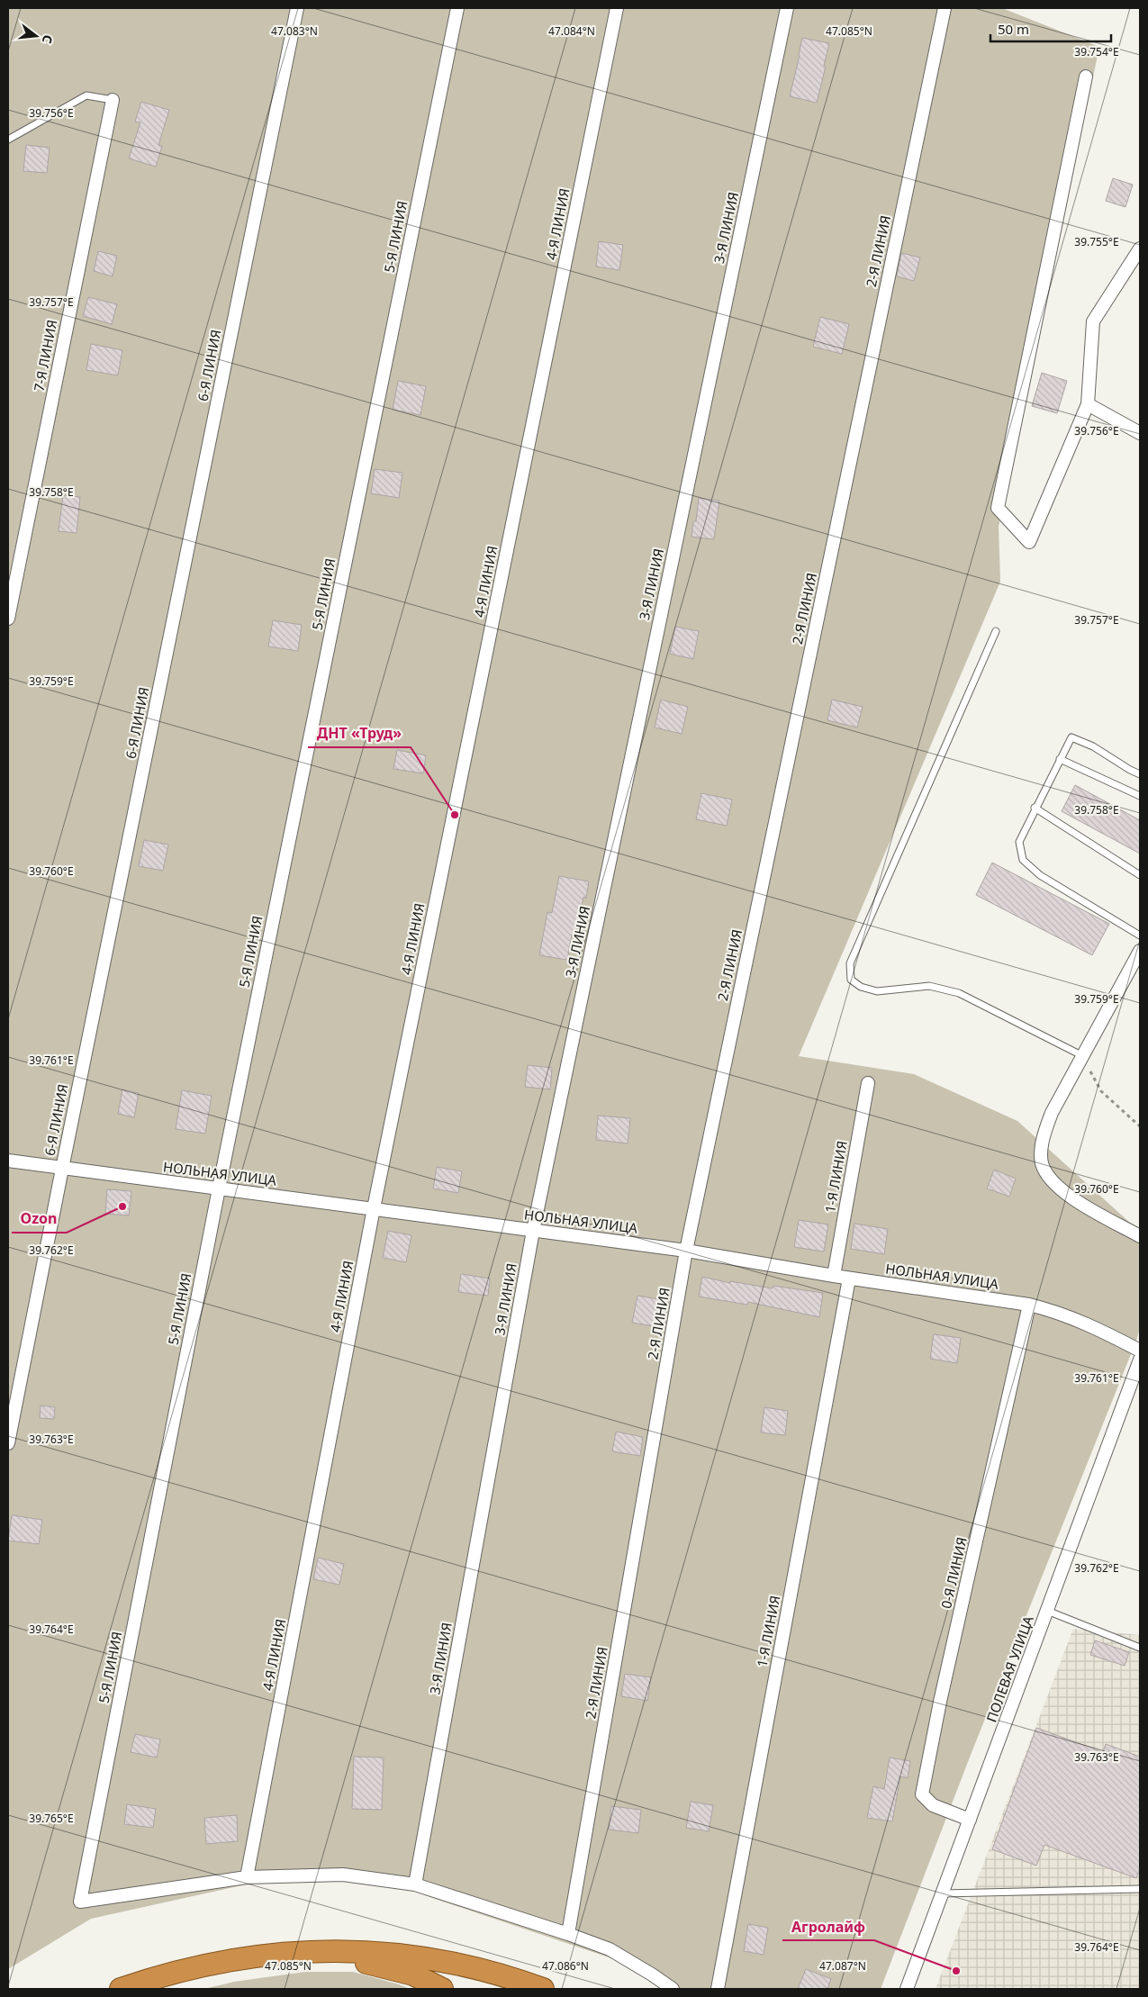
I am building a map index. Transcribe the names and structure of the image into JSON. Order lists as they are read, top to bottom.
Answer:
{
  "streets": {
    "street": [
      "4-Я ЛИНИЯ",
      "3-Я ЛИНИЯ",
      "5-Я ЛИНИЯ",
      "2-Я ЛИНИЯ",
      "7-Я ЛИНИЯ",
      "6-Я ЛИНИЯ",
      "НОЛЬНАЯ УЛИЦА",
      "1-Я ЛИНИЯ",
      "0-Я ЛИНИЯ",
      "ПОЛЕВАЯ УЛИЦА"
    ]
  },
  "crossings": [
    ["4-Я ЛИНИЯ", "5-Я ЛИНИЯ"],
    ["4-Я ЛИНИЯ", "НОЛЬНАЯ УЛИЦА"],
    ["3-Я ЛИНИЯ", "НОЛЬНАЯ УЛИЦА"],
    ["5-Я ЛИНИЯ", "НОЛЬНАЯ УЛИЦА"],
    ["2-Я ЛИНИЯ", "НОЛЬНАЯ УЛИЦА"],
    ["6-Я ЛИНИЯ", "НОЛЬНАЯ УЛИЦА"],
    ["НОЛЬНАЯ УЛИЦА", "1-Я ЛИНИЯ"],
    ["НОЛЬНАЯ УЛИЦА", "0-Я ЛИНИЯ"],
    ["0-Я ЛИНИЯ", "ПОЛЕВАЯ УЛИЦА"]
  ],
  "places": ["ДНТ «Труд»", "Ozon", "Агролайф"],
  "scale_bar": "50 m",
  "north": "right",
  "coordinates": [
    "47.083°N",
    "47.084°N",
    "47.085°N",
    "39.754°E",
    "39.756°E",
    "39.755°E",
    "39.757°E",
    "39.758°E",
    "39.759°E",
    "39.760°E",
    "39.761°E",
    "39.762°E",
    "39.763°E",
    "39.764°E",
    "39.765°E",
    "47.086°N",
    "47.087°N"
  ]
}
